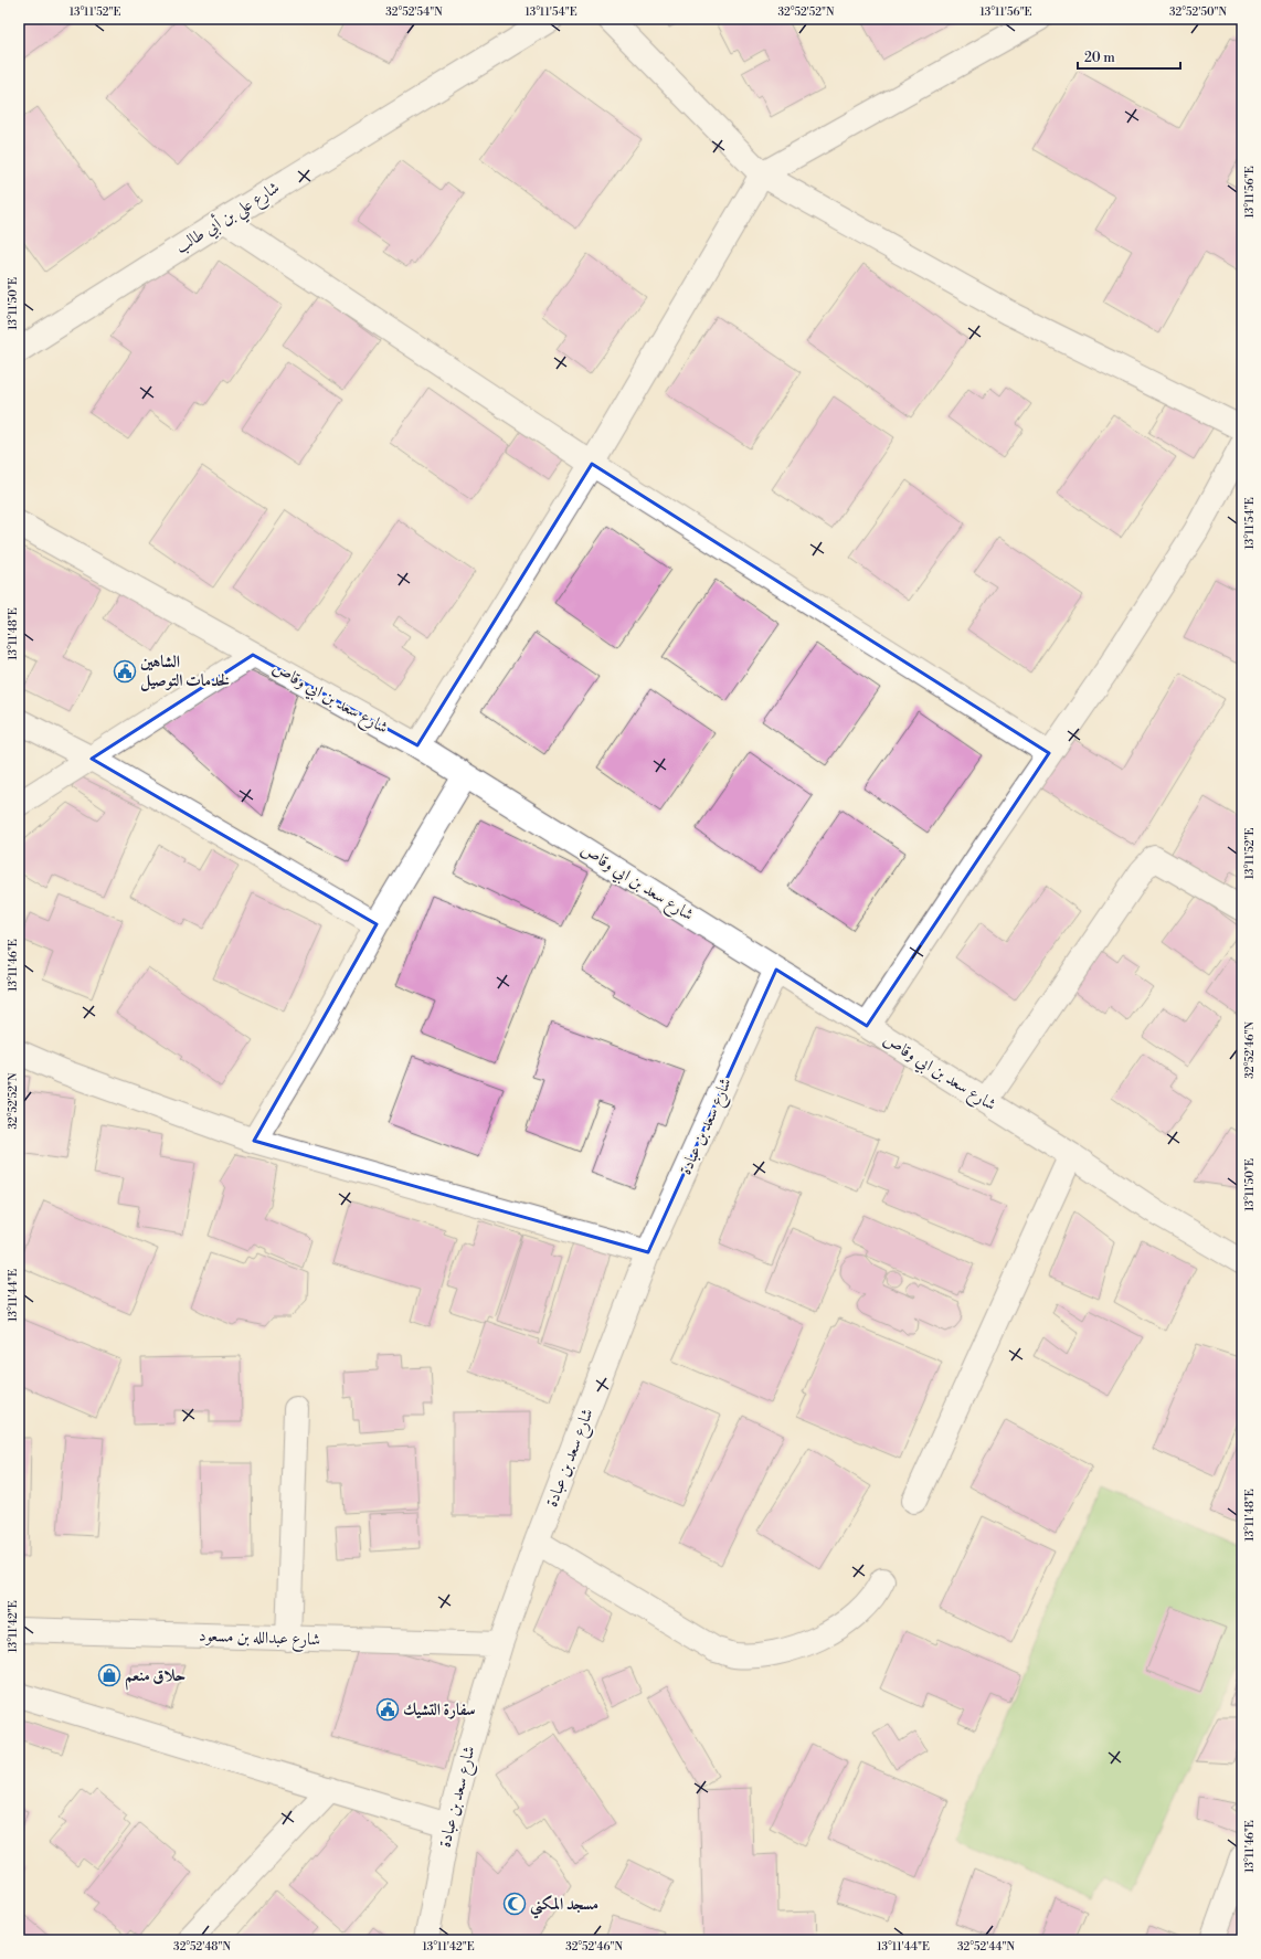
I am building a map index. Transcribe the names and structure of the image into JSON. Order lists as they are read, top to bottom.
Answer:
{
  "streets": {
    "street": [
      "شارع علي بن أبي طالب",
      "شارع سعد بن ابي وقاص",
      "شارع سعد بن عبادة",
      "شارع عبدالله بن مسعود"
    ]
  },
  "crossings": [
    ["شارع سعد بن ابي وقاص", "شارع سعد بن عبادة"],
    ["شارع سعد بن عبادة", "شارع عبدالله بن مسعود"]
  ],
  "places": {
    "public building": ["الشاهين لخدمات التوصيل", "سفارة التشيك"],
    "shop": ["حلاق منعم"],
    "mosque": ["مسجد المكني"]
  },
  "scale_bar": "20 m",
  "coordinates": [
    "13°11'52\"E",
    "32°52'54\"N",
    "13°11'54\"E",
    "32°52'52\"N",
    "13°11'56\"E",
    "32°52'50\"N",
    "13°11'50\"E",
    "13°11'48\"E",
    "13°11'46\"E",
    "32°52'46\"N",
    "13°11'44\"E",
    "13°11'42\"E",
    "32°52'48\"N",
    "32°52'44\"N"
  ]
}
